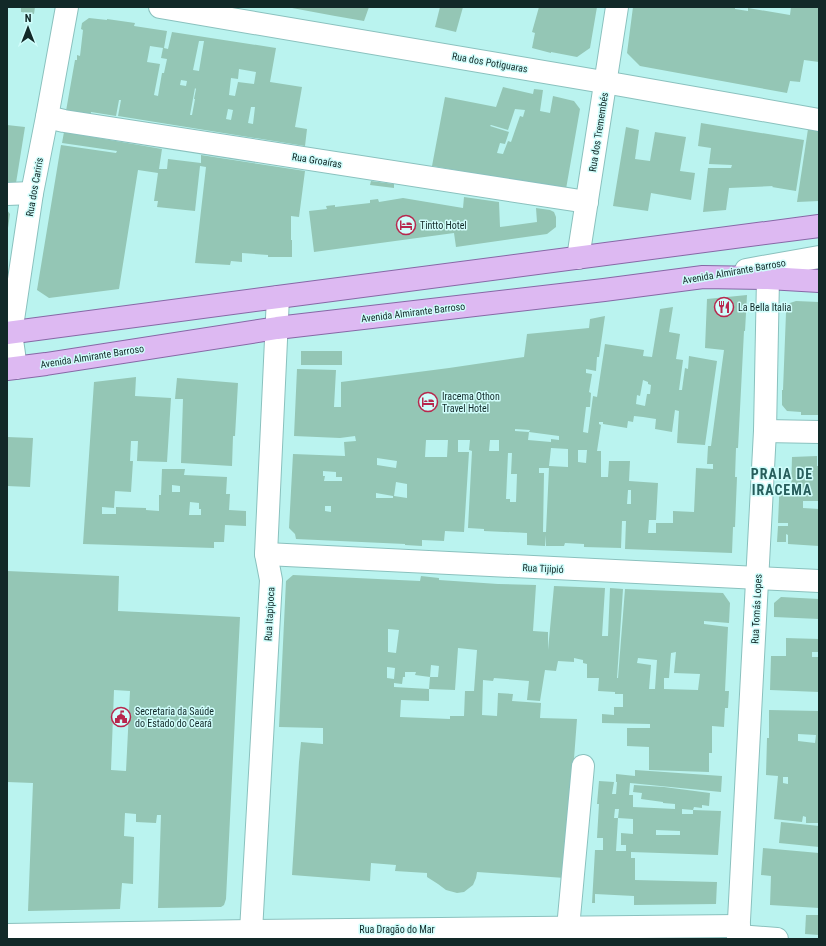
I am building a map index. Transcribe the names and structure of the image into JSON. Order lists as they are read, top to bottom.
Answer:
{
  "streets": {
    "main road": ["Avenida Almirante Barroso"],
    "street": [
      "Rua dos Potiguaras",
      "Rua dos Tremembés",
      "Rua Groaíras",
      "Rua dos Cariris",
      "Rua Tijipió",
      "Rua Tomás Lopes",
      "Rua Itapipoca",
      "Rua Dragão do Mar"
    ]
  },
  "crossings": [
    ["Rua dos Potiguaras", "Rua dos Tremembés"],
    ["Rua dos Tremembés", "Rua Groaíras"],
    ["Rua Groaíras", "Rua dos Cariris"],
    ["Rua dos Cariris", "Avenida Almirante Barroso"],
    ["Avenida Almirante Barroso", "Rua Itapipoca"],
    ["Rua Tijipió", "Rua Tomás Lopes"],
    ["Rua Tijipió", "Rua Itapipoca"],
    ["Rua Tomás Lopes", "Rua Dragão do Mar"],
    ["Rua Itapipoca", "Rua Dragão do Mar"]
  ],
  "districts": ["PRAIA DE IRACEMA"],
  "places": {
    "hotel": ["Tintto Hotel", "Iracema Othon Travel Hotel"],
    "restaurant": ["La Bella Italia"],
    "public building": ["Secretaria da Saúde do Estado do Ceará"]
  },
  "north": "top"
}
